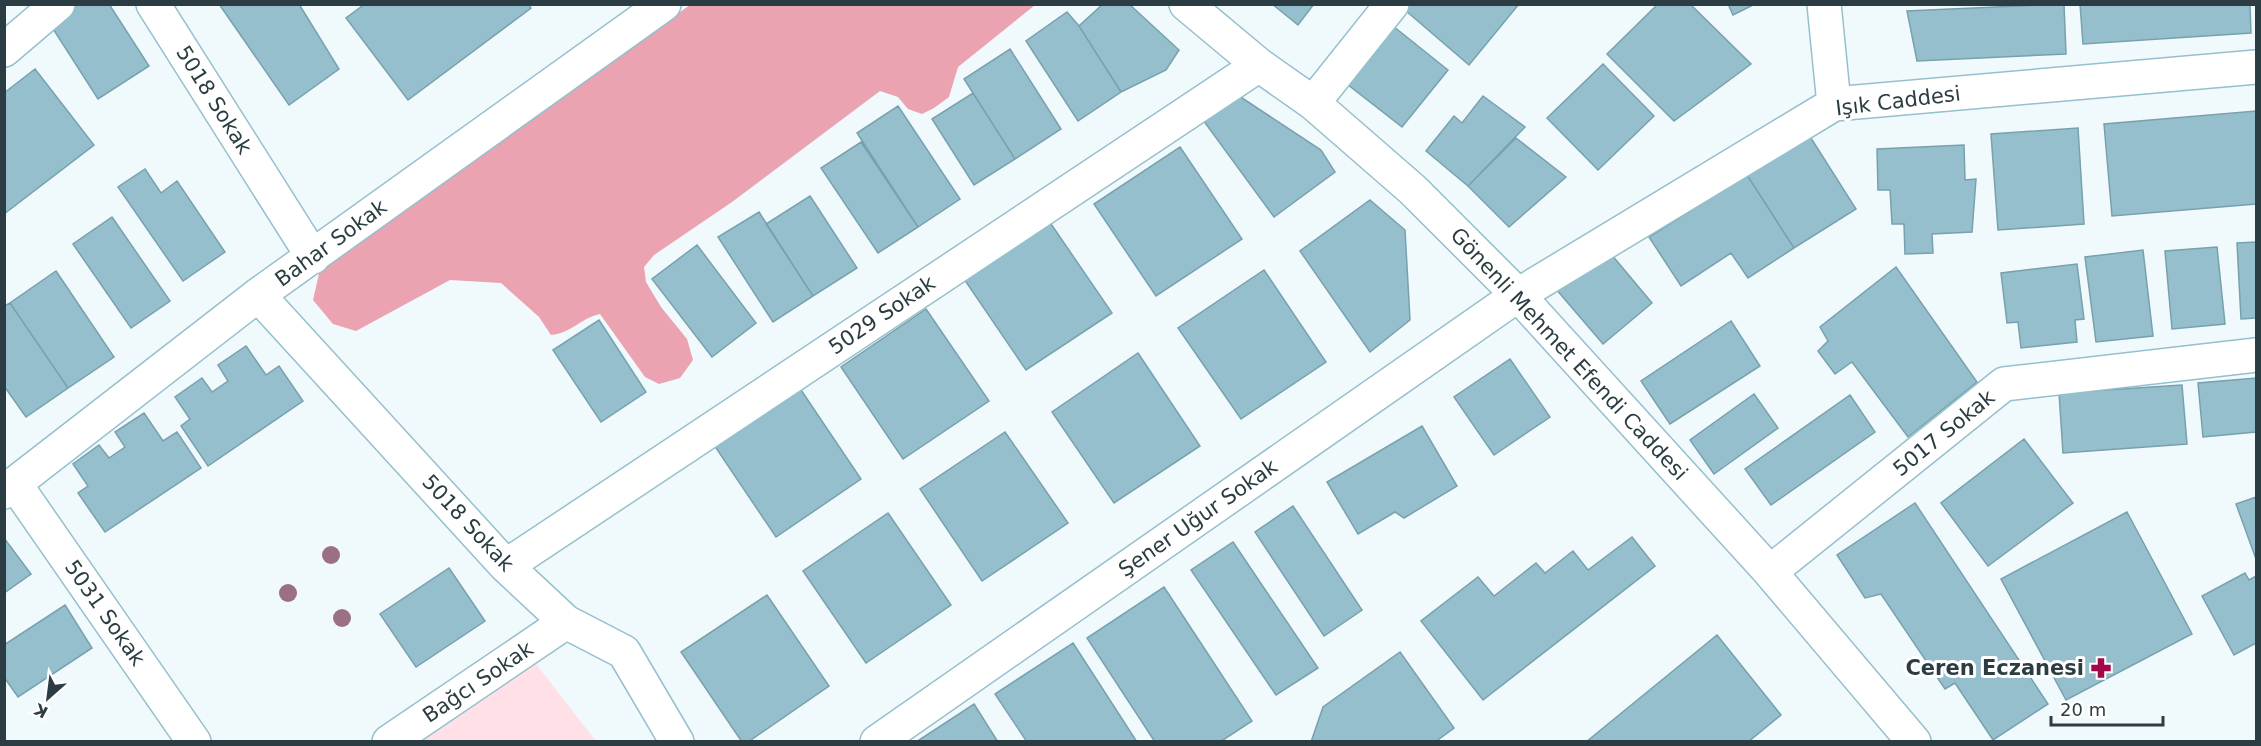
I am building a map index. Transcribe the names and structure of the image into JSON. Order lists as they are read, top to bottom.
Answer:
{
  "streets": {
    "street": [
      "5018 Sokak",
      "Işık Caddesi",
      "Bahar Sokak",
      "5029 Sokak",
      "Gönenli Mehmet Efendi Caddesi",
      "5017 Sokak",
      "Şener Uğur Sokak",
      "5031 Sokak",
      "Bağcı Sokak"
    ]
  },
  "crossings": [
    ["5018 Sokak", "Bahar Sokak"],
    ["5018 Sokak", "5029 Sokak"],
    ["5018 Sokak", "Bağcı Sokak"],
    ["Işık Caddesi", "Gönenli Mehmet Efendi Caddesi"],
    ["Işık Caddesi", "Şener Uğur Sokak"],
    ["Bahar Sokak", "5031 Sokak"],
    ["5029 Sokak", "Gönenli Mehmet Efendi Caddesi"],
    ["Gönenli Mehmet Efendi Caddesi", "5017 Sokak"],
    ["Gönenli Mehmet Efendi Caddesi", "Şener Uğur Sokak"]
  ],
  "places": {
    "pharmacy": ["Ceren Eczanesi"]
  },
  "scale_bar": "20 m",
  "north": "bottom left"
}
